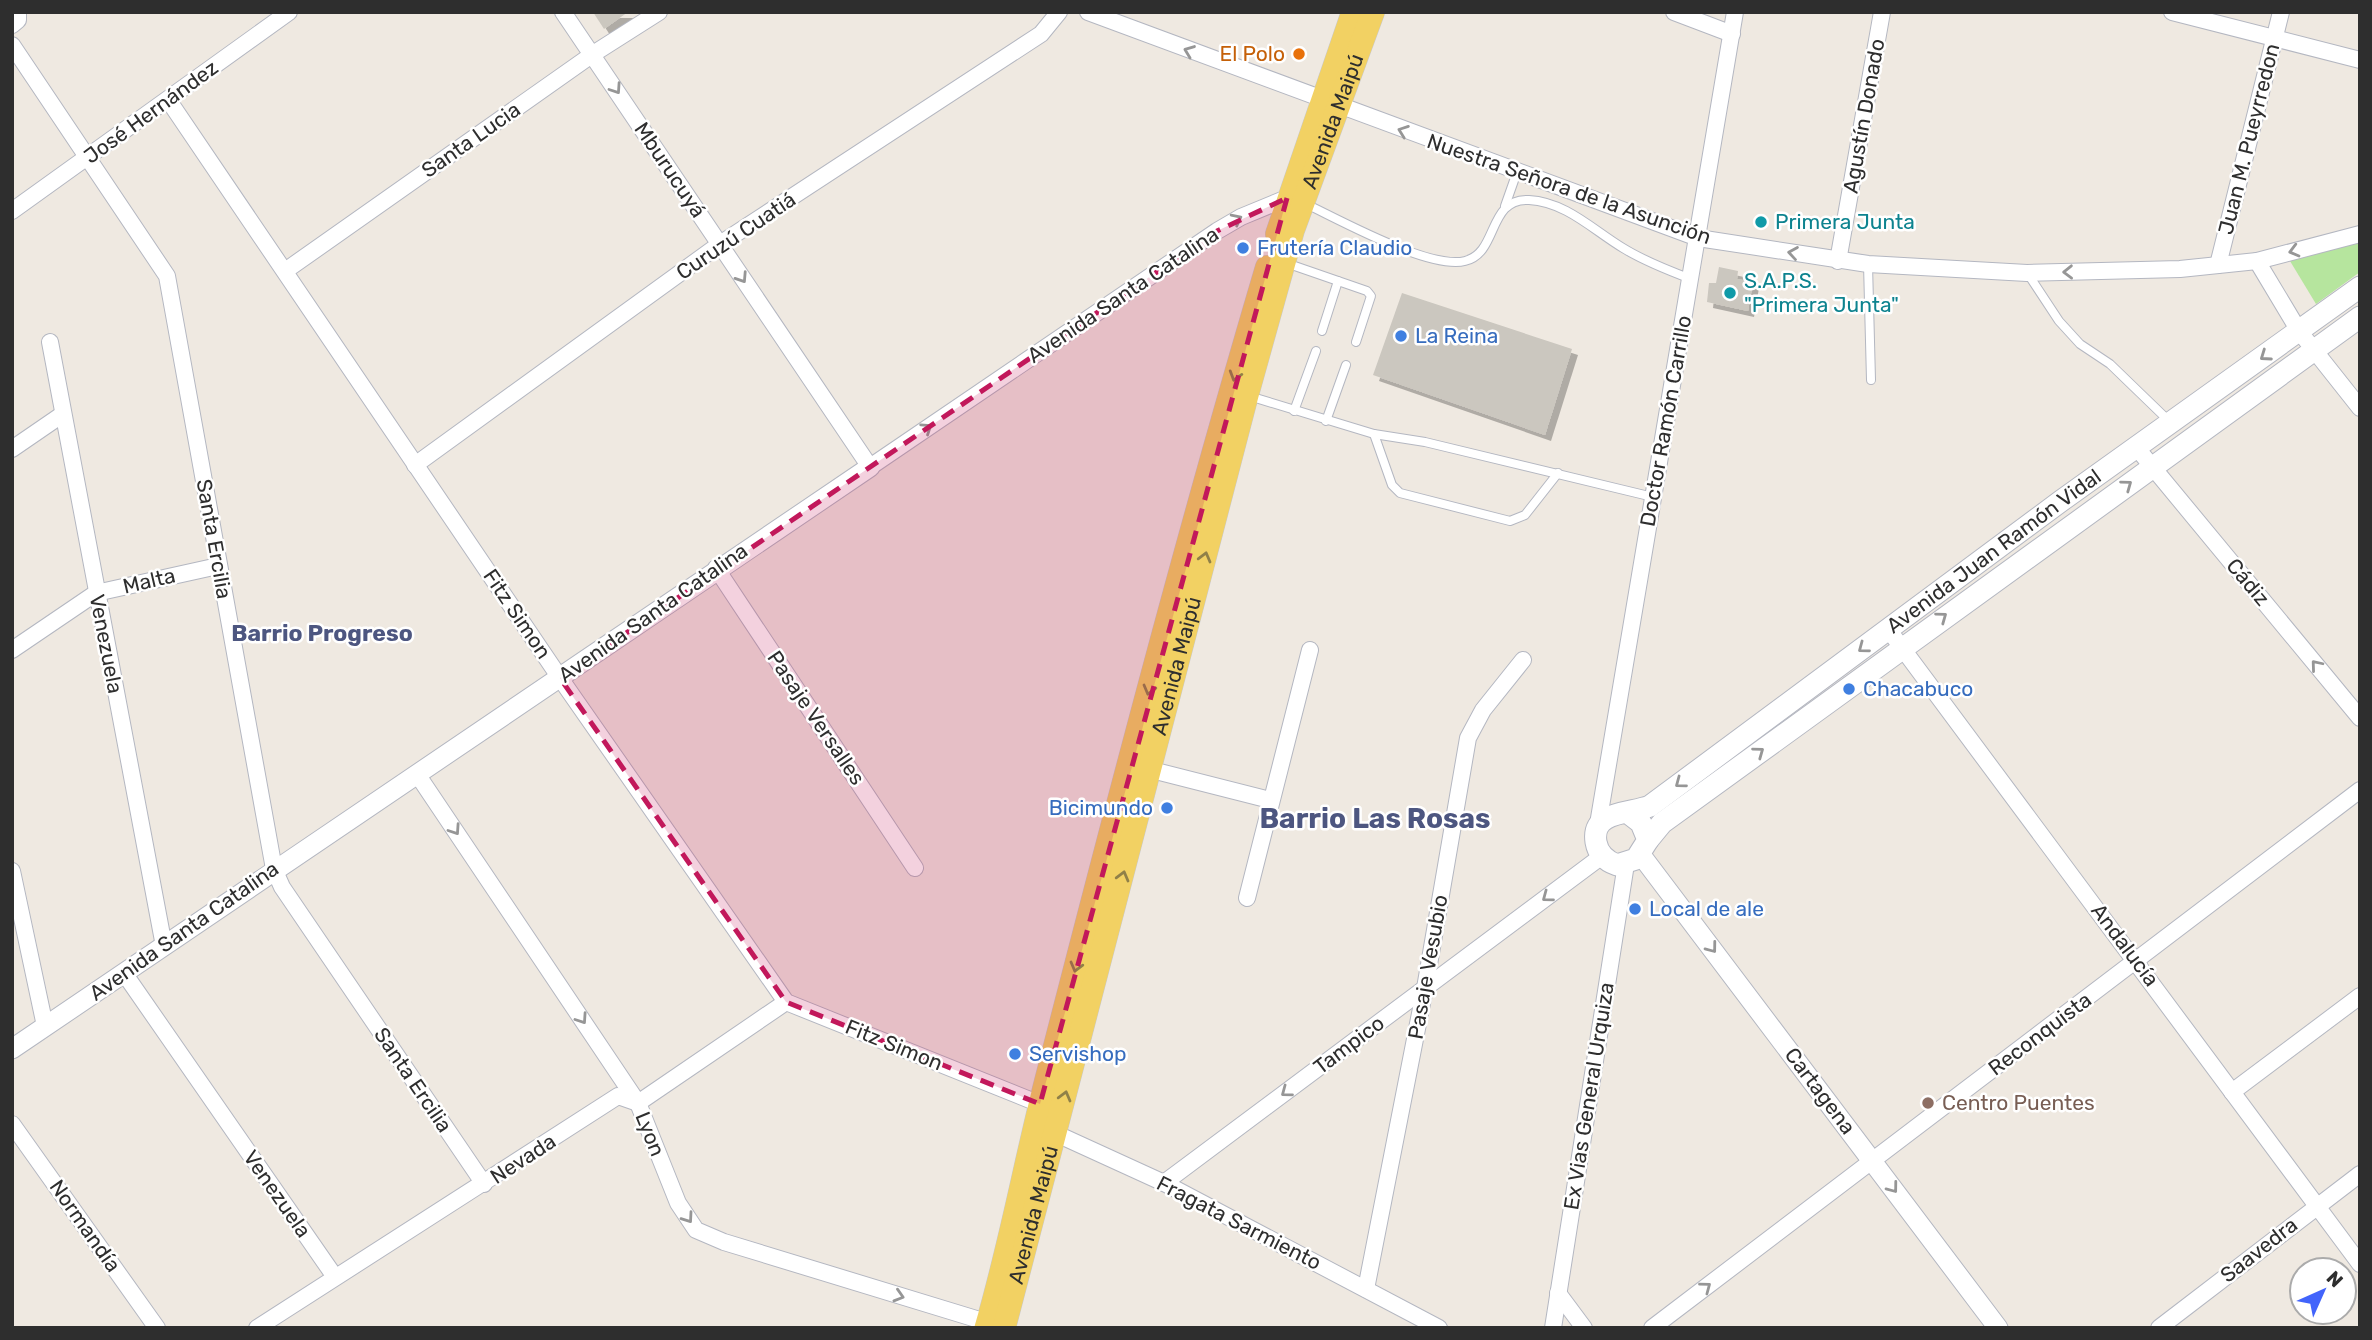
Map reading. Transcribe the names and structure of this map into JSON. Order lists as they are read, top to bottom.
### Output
{
  "streets": {
    "main road": ["Avenida Maipú", "Avenida Juan Ramón Vidal"],
    "street": [
      "José Hernández",
      "Agustín Donado",
      "Juan M. Pueyrredon",
      "Santa Lucia",
      "Mburucuyá",
      "Nuestra Señora de la Asunción",
      "Curuzú Cuatiá",
      "Avenida Santa Catalina",
      "Doctor Ramón Carrillo",
      "Santa Ercilia",
      "Malta",
      "Cádiz",
      "Fitz Simon",
      "Venezuela",
      "Pasaje Versalles",
      "Andalucía",
      "Pasaje Vesubio",
      "Reconquista",
      "Tampico",
      "Cartagena",
      "Ex Vias General Urquiza",
      "Lyon",
      "Nevada",
      "Fragata Sarmiento",
      "Normandía",
      "Saavedra"
    ]
  },
  "crossings": [
    ["José Hernández", "Santa Ercilia"],
    ["José Hernández", "Fitz Simon"],
    ["Agustín Donado", "Nuestra Señora de la Asunción"],
    ["Avenida Maipú", "Nuestra Señora de la Asunción"],
    ["Avenida Maipú", "Avenida Santa Catalina"],
    ["Avenida Maipú", "Fitz Simon"],
    ["Avenida Maipú", "Lyon"],
    ["Avenida Maipú", "Fragata Sarmiento"],
    ["Juan M. Pueyrredon", "Nuestra Señora de la Asunción"],
    ["Santa Lucia", "Mburucuyá"],
    ["Santa Lucia", "Fitz Simon"],
    ["Mburucuyá", "Curuzú Cuatiá"],
    ["Mburucuyá", "Avenida Santa Catalina"],
    ["Nuestra Señora de la Asunción", "Doctor Ramón Carrillo"],
    ["Curuzú Cuatiá", "Fitz Simon"],
    ["Avenida Santa Catalina", "Santa Ercilia"],
    ["Avenida Santa Catalina", "Fitz Simon"],
    ["Avenida Santa Catalina", "Venezuela"],
    ["Avenida Santa Catalina", "Pasaje Versalles"],
    ["Avenida Santa Catalina", "Lyon"],
    ["Doctor Ramón Carrillo", "Avenida Juan Ramón Vidal"],
    ["Doctor Ramón Carrillo", "Tampico"],
    ["Doctor Ramón Carrillo", "Cartagena"],
    ["Doctor Ramón Carrillo", "Ex Vias General Urquiza"],
    ["Santa Ercilia", "Malta"],
    ["Santa Ercilia", "Nevada"],
    ["Avenida Juan Ramón Vidal", "Cádiz"],
    ["Avenida Juan Ramón Vidal", "Andalucía"],
    ["Avenida Juan Ramón Vidal", "Tampico"],
    ["Avenida Juan Ramón Vidal", "Cartagena"],
    ["Avenida Juan Ramón Vidal", "Ex Vias General Urquiza"],
    ["Malta", "Venezuela"],
    ["Fitz Simon", "Fragata Sarmiento"],
    ["Venezuela", "Nevada"],
    ["Andalucía", "Reconquista"],
    ["Andalucía", "Saavedra"],
    ["Pasaje Vesubio", "Tampico"],
    ["Pasaje Vesubio", "Fragata Sarmiento"],
    ["Reconquista", "Cartagena"],
    ["Tampico", "Cartagena"],
    ["Tampico", "Ex Vias General Urquiza"],
    ["Tampico", "Fragata Sarmiento"],
    ["Cartagena", "Ex Vias General Urquiza"],
    ["Lyon", "Nevada"]
  ],
  "one_way": [
    "Mburucuyá",
    "Nuestra Señora de la Asunción",
    "Cádiz",
    "Tampico",
    "Cartagena",
    "Lyon"
  ],
  "districts": ["Barrio Progreso", "Barrio Las Rosas"],
  "places": [
    "El Polo",
    "Primera Junta",
    "Frutería Claudio",
    "S.A.P.S. \"Primera Junta\"",
    "La Reina",
    "Chacabuco",
    "Bicimundo",
    "Local de ale",
    "Servishop",
    "Centro Puentes"
  ],
  "north": "top right"
}
